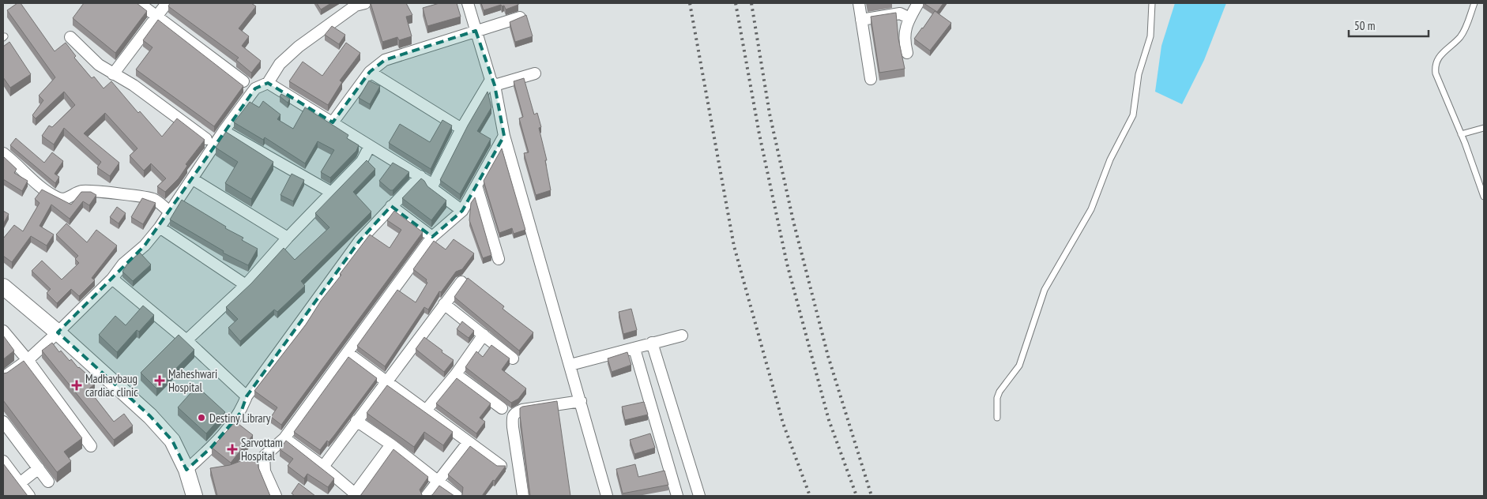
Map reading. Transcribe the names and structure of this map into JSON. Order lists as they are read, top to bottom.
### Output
{
  "places": {
    "health": ["Maheshwari Hospital", "Madhavbaug cardiac clinic", "Sarvottam Hospital"],
    "other": ["Destiny Library"]
  },
  "scale_bar": "50 m"
}
